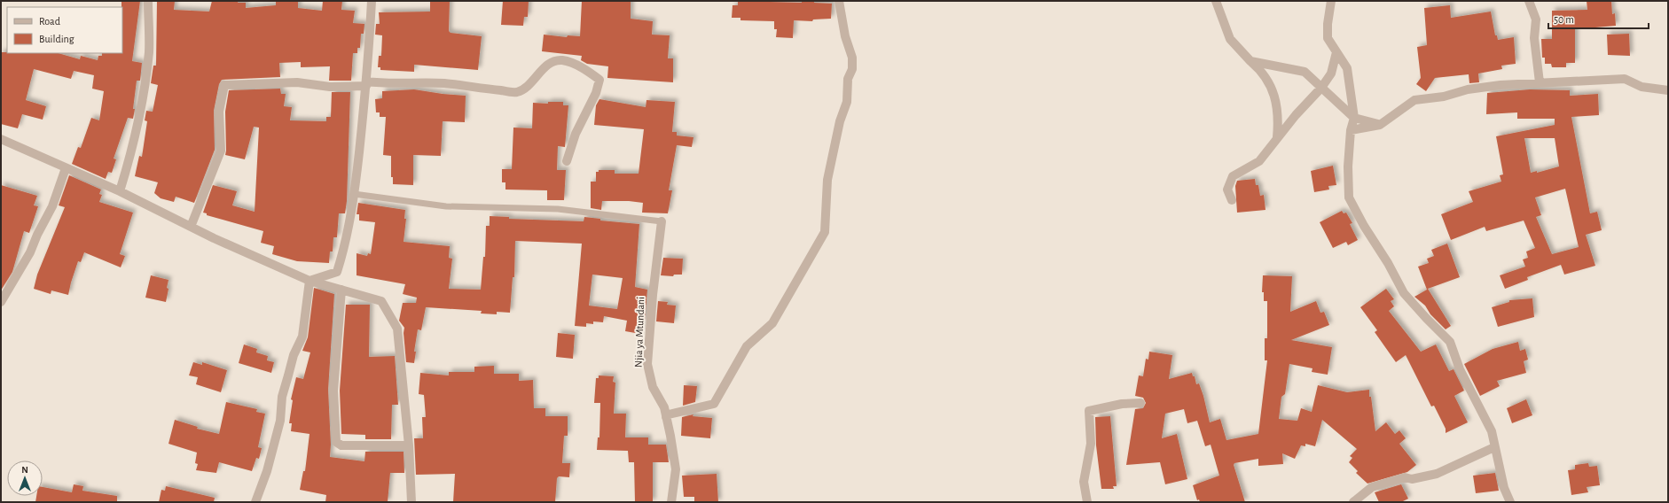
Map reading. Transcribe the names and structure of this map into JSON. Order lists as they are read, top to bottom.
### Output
{
  "streets": {
    "street": ["Njia ya Mtundani"]
  },
  "legend": ["Road", "Building"],
  "scale_bar": "50 m",
  "north": "top"
}
